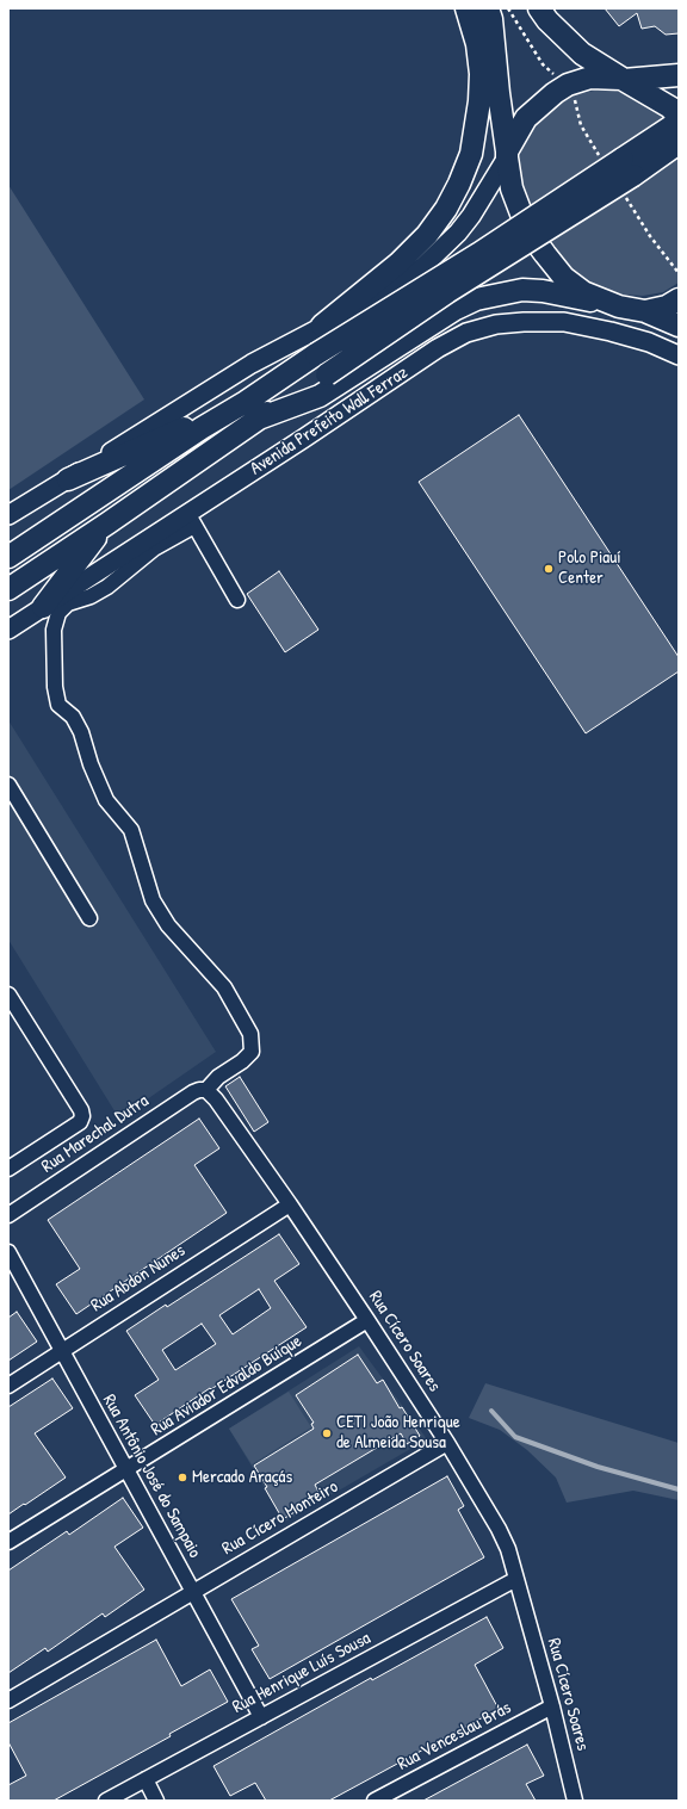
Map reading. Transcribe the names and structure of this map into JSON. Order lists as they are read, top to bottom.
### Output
{
  "streets": {
    "main road": ["Avenida Prefeito Wall Ferraz"],
    "street": [
      "Rua Marechal Dutra",
      "Rua Abdon Nunes",
      "Rua Cícero Soares",
      "Rua Aviador Edvaldo Buíque",
      "Rua Antônio José do Sampaio",
      "Rua Cícero Monteiro",
      "Rua Henrique Luís Sousa",
      "Rua Venceslau Brás"
    ]
  },
  "crossings": [
    ["Rua Marechal Dutra", "Rua Cícero Soares"],
    ["Rua Abdon Nunes", "Rua Cícero Soares"],
    ["Rua Abdon Nunes", "Rua Antônio José do Sampaio"],
    ["Rua Cícero Soares", "Rua Aviador Edvaldo Buíque"],
    ["Rua Cícero Soares", "Rua Cícero Monteiro"],
    ["Rua Cícero Soares", "Rua Henrique Luís Sousa"],
    ["Rua Cícero Soares", "Rua Venceslau Brás"],
    ["Rua Aviador Edvaldo Buíque", "Rua Antônio José do Sampaio"],
    ["Rua Antônio José do Sampaio", "Rua Cícero Monteiro"],
    ["Rua Antônio José do Sampaio", "Rua Henrique Luís Sousa"]
  ],
  "places": ["Polo Piauí Center", "CETI João Henrique de Almeida Sousa", "Mercado Araçás"]
}
